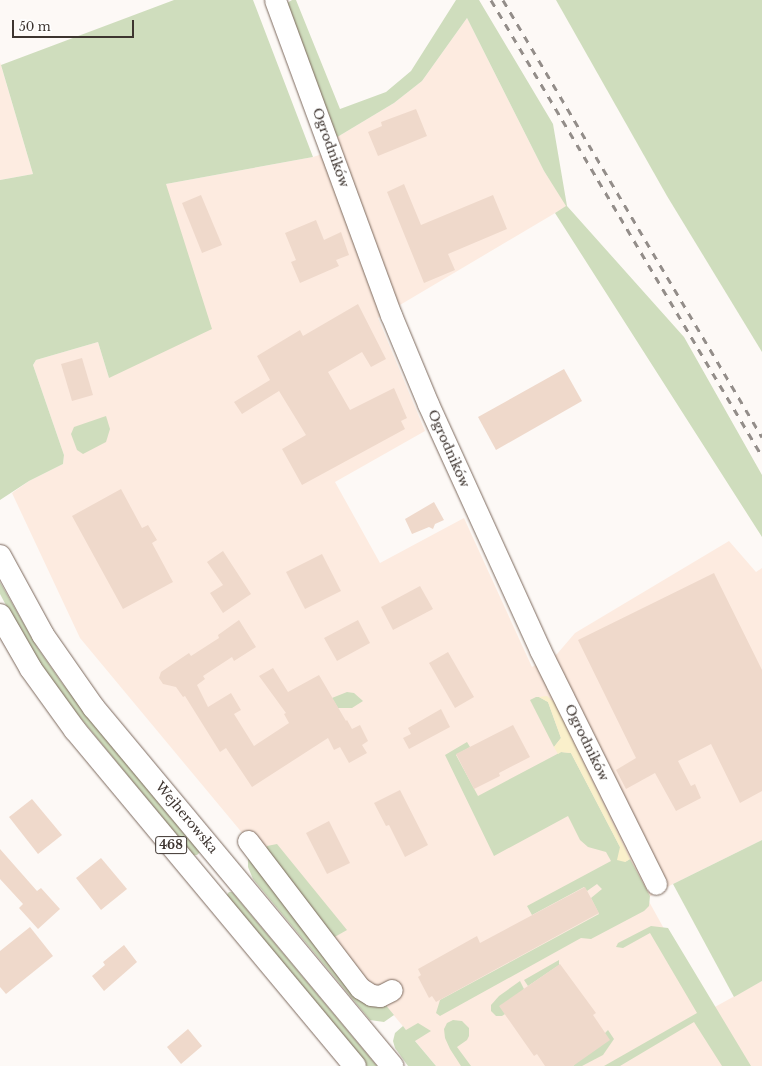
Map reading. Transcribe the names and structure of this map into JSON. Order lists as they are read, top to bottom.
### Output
{
  "streets": {
    "main road": ["Wejherowska", "468"],
    "street": ["Ogrodników"]
  },
  "scale_bar": "50 m"
}
